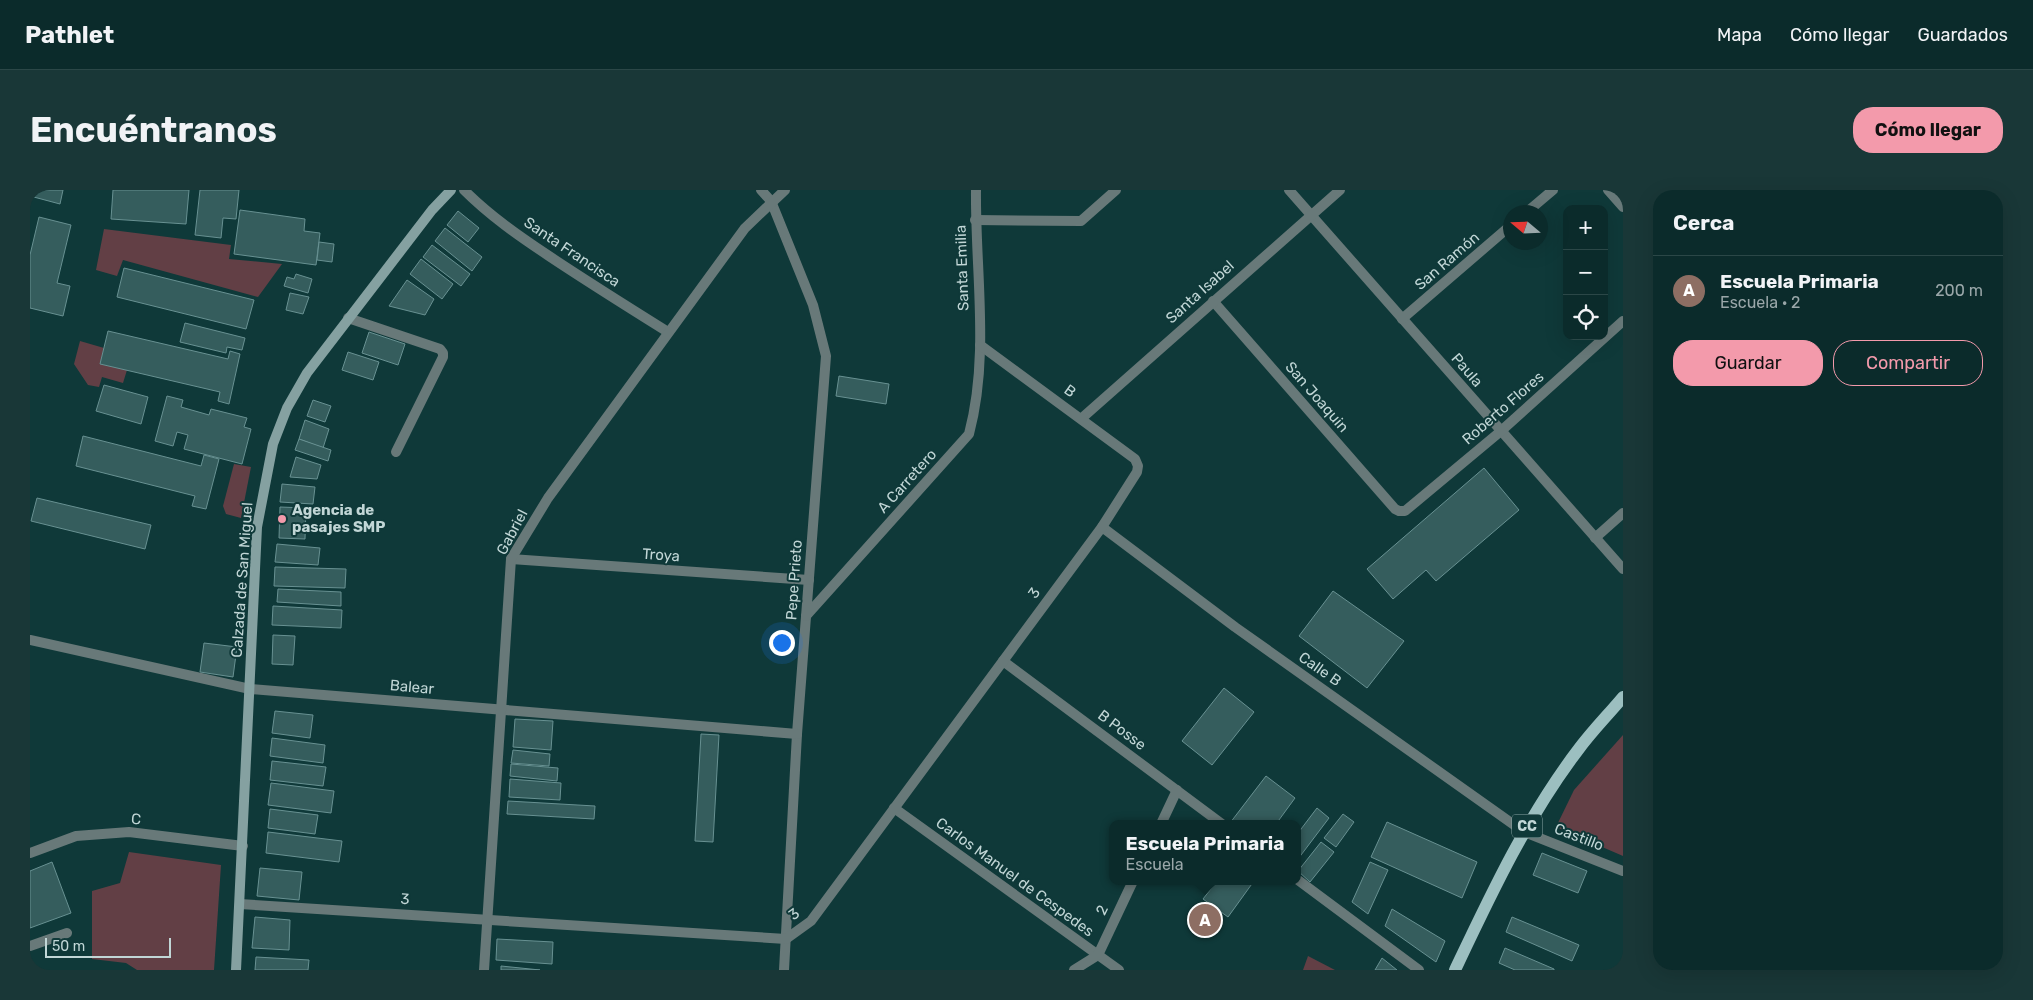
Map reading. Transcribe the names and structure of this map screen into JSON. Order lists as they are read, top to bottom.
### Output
{
  "streets": {
    "main road": ["Calzada de San Miguel", "CC"],
    "street": [
      "Santa Francisca",
      "San Ramón",
      "Santa Emilia",
      "Santa Isabel",
      "Paula",
      "B",
      "San Joaquin",
      "Roberto Flores",
      "A Carretero",
      "Gabriel",
      "Troya",
      "Pepe Prieto",
      "3",
      "Calle B",
      "Balear",
      "B Posse",
      "C",
      "Castillo",
      "Carlos Manuel de Cespedes",
      "2"
    ]
  },
  "crossings": [
    ["Santa Francisca", "Gabriel"],
    ["San Ramón", "Paula"],
    ["Santa Emilia", "B"],
    ["Santa Emilia", "A Carretero"],
    ["Santa Isabel", "Paula"],
    ["Santa Isabel", "B"],
    ["Santa Isabel", "San Joaquin"],
    ["Paula", "Roberto Flores"],
    ["B", "A Carretero"],
    ["B", "3"],
    ["San Joaquin", "Roberto Flores"],
    ["A Carretero", "Pepe Prieto"],
    ["Gabriel", "Troya"],
    ["Gabriel", "Pepe Prieto"],
    ["Gabriel", "3"],
    ["Gabriel", "Balear"],
    ["Troya", "Pepe Prieto"],
    ["Calzada de San Miguel", "3"],
    ["Calzada de San Miguel", "Balear"],
    ["Calzada de San Miguel", "C"],
    ["Pepe Prieto", "3"],
    ["Pepe Prieto", "Balear"],
    ["3", "Calle B"],
    ["3", "B Posse"],
    ["3", "Carlos Manuel de Cespedes"],
    ["Calle B", "CC"],
    ["Calle B", "Castillo"],
    ["CC", "Castillo"],
    ["Carlos Manuel de Cespedes", "2"]
  ],
  "places": ["Agencia de pasajes SMP"],
  "scale_bar": "50 m",
  "north": "left",
  "page": {
    "header": "Pathlet",
    "nav": ["Mapa", "Cómo llegar", "Guardados"],
    "buttons": [
      "Cómo llegar",
      ["Guardar", "Compartir"]
    ],
    "title": "Encuéntranos",
    "heading": "Cerca",
    "map_buttons": ["+", "−"],
    "list": [
      {
        "mark": "A",
        "name": "Escuela Primaria",
        "note": "Escuela · 2",
        "value": "200 m"
      }
    ],
    "popup": ["Escuela Primaria", "Escuela"],
    "pins": "A",
    "scale": "50 m"
  }
}
